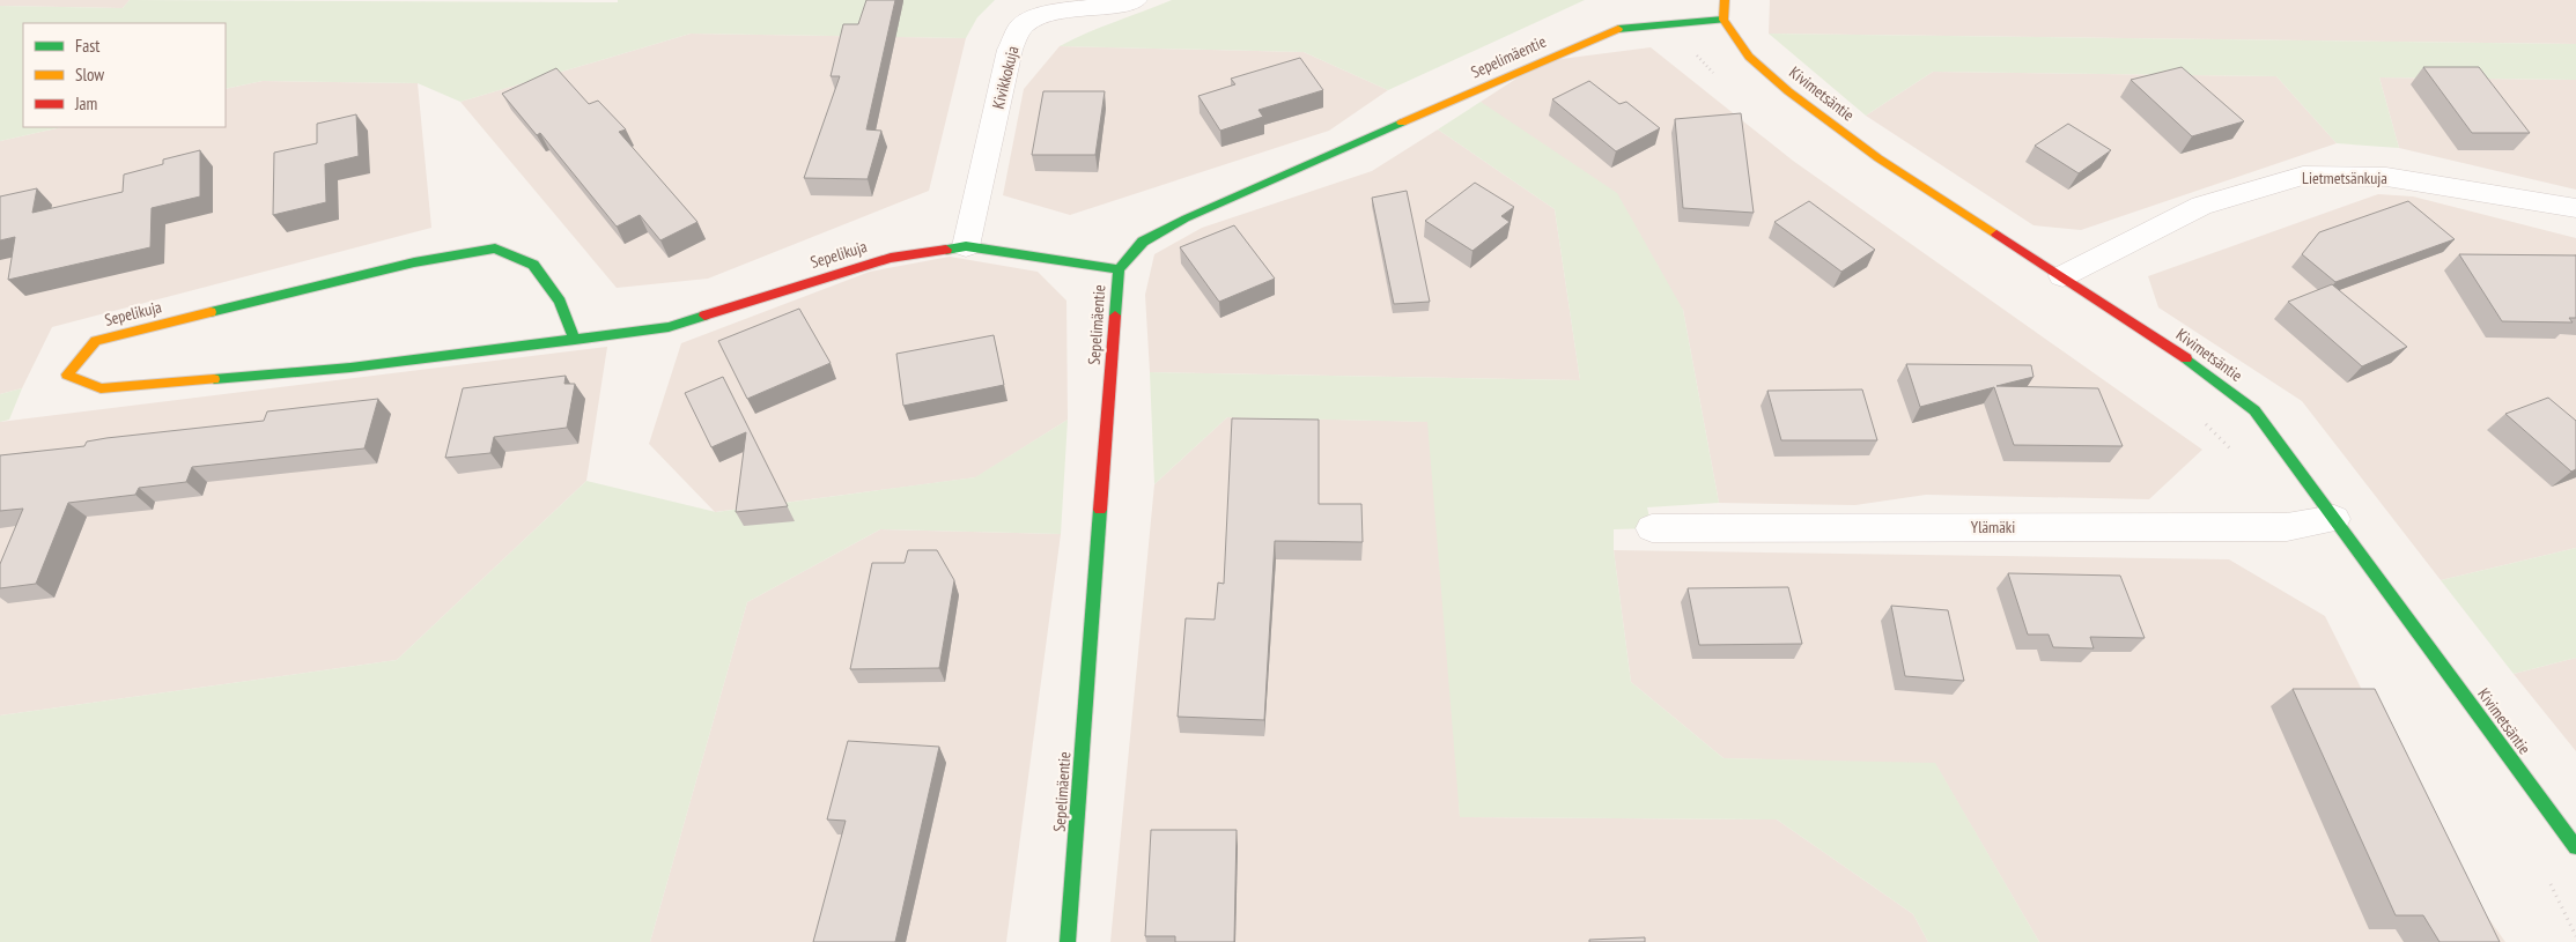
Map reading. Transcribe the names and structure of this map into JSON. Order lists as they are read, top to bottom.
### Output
{
  "streets": {
    "street": [
      "Sepelimäentie",
      "Kivikkokuja",
      "Kivimetsäntie",
      "Lietmetsänkuja",
      "Sepelikuja",
      "Ylämäki"
    ]
  },
  "crossings": [
    ["Sepelimäentie", "Kivimetsäntie"],
    ["Sepelimäentie", "Sepelikuja"],
    ["Kivikkokuja", "Sepelikuja"],
    ["Kivimetsäntie", "Lietmetsänkuja"],
    ["Kivimetsäntie", "Ylämäki"]
  ],
  "legend": ["Fast", "Slow", "Jam"]
}
